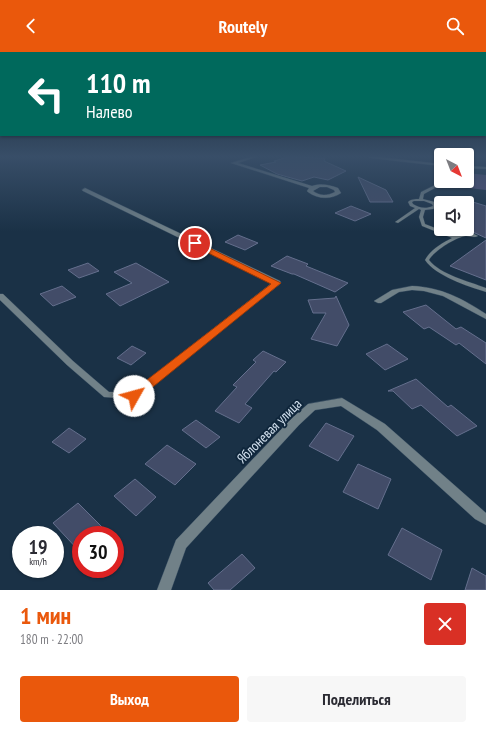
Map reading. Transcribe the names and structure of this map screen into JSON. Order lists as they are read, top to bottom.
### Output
{
  "streets": {
    "street": ["Яблоневая улица"]
  },
  "north": "bottom right",
  "page": {
    "header": "Routely",
    "turn": ["110 m", "Налево"],
    "speed": "19 km/h",
    "limit": "30",
    "heading": ["1 мин", "180 m · 22:00"],
    "buttons": ["Выход", "Поделиться"]
  }
}
